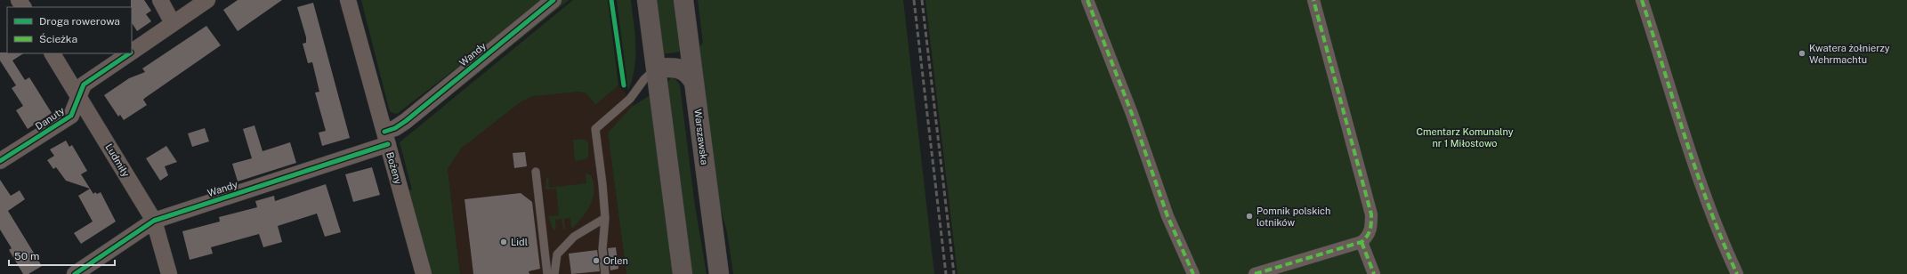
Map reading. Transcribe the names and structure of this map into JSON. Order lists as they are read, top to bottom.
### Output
{
  "streets": {
    "main road": ["Warszawska"],
    "street": [
      "Wandy",
      "Danuty",
      "Ludmiły",
      "Bożeny"
    ]
  },
  "crossings": [
    ["Wandy", "Ludmiły"],
    ["Wandy", "Bożeny"],
    ["Danuty", "Ludmiły"]
  ],
  "parks": ["Cmentarz Komunalny nr 1 Miłostowo"],
  "places": [
    "Kwatera żołnierzy Wehrmachtu",
    "Pomnik polskich lotników",
    "Lidl",
    "Orlen"
  ],
  "legend": ["Droga rowerowa", "Ścieżka"],
  "scale_bar": "50 m"
}
